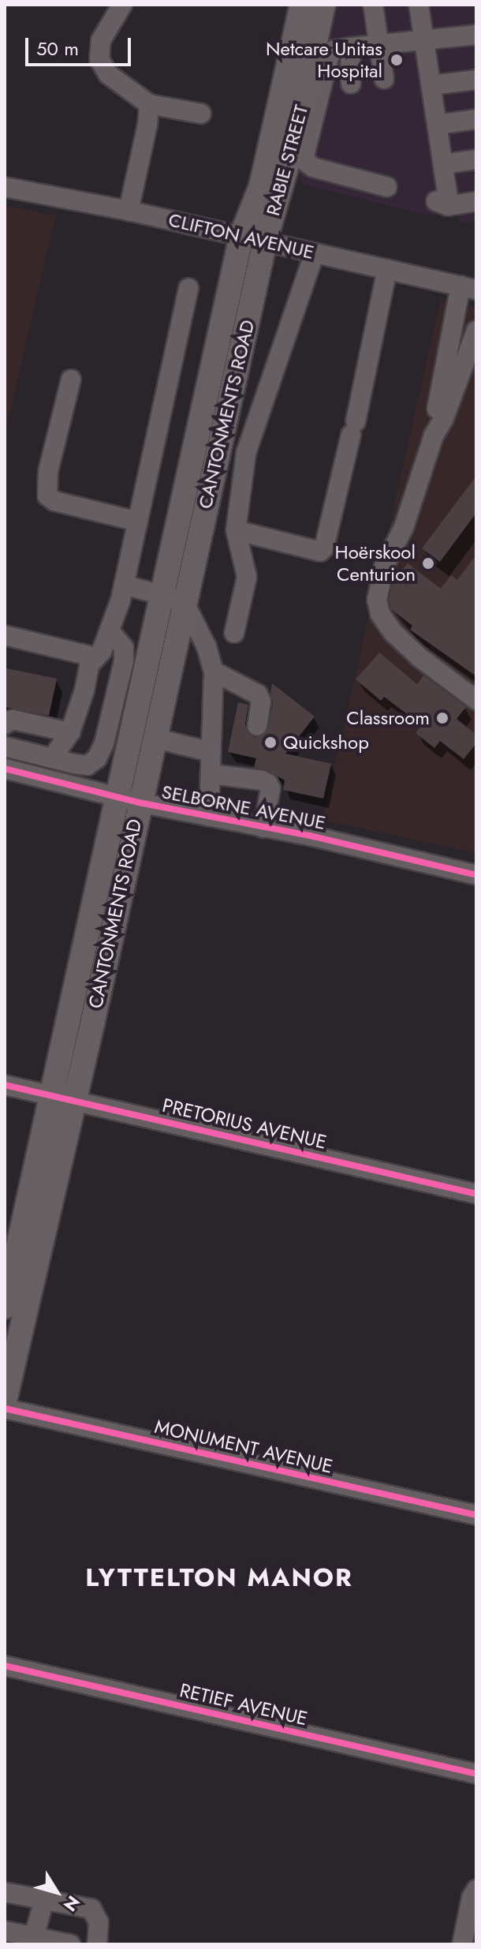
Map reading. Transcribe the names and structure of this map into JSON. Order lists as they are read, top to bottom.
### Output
{
  "streets": {
    "main road": ["RABIE STREET", "CANTONMENTS ROAD"],
    "street": [
      "CLIFTON AVENUE",
      "SELBORNE AVENUE",
      "PRETORIUS AVENUE",
      "MONUMENT AVENUE",
      "RETIEF AVENUE"
    ]
  },
  "crossings": [
    ["RABIE STREET", "CLIFTON AVENUE"],
    ["RABIE STREET", "CANTONMENTS ROAD"],
    ["CLIFTON AVENUE", "CANTONMENTS ROAD"],
    ["CANTONMENTS ROAD", "SELBORNE AVENUE"],
    ["CANTONMENTS ROAD", "PRETORIUS AVENUE"]
  ],
  "districts": ["LYTTELTON MANOR"],
  "places": [
    "Netcare Unitas Hospital",
    "Hoërskool Centurion",
    "Classroom",
    "Quickshop"
  ],
  "scale_bar": "50 m",
  "north": "bottom right"
}
